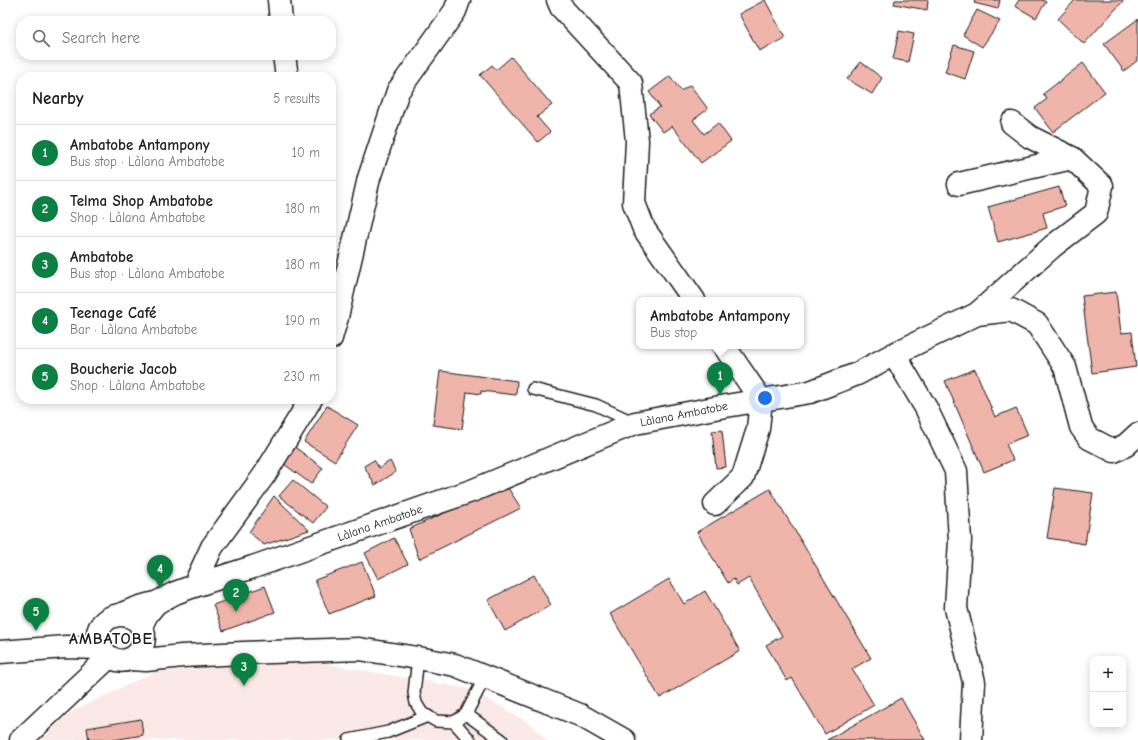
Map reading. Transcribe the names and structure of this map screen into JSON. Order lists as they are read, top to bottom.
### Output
{
  "streets": {
    "street": ["Làlana Ambatobe"]
  },
  "districts": ["AMBATOBE"],
  "page": {
    "search": "Search here",
    "heading": ["Nearby", "5 results"],
    "list": [
      {
        "mark": "1",
        "name": "Ambatobe Antampony",
        "note": "Bus stop · Làlana Ambatobe",
        "value": "10 m"
      },
      {
        "mark": "2",
        "name": "Telma Shop Ambatobe",
        "note": "Shop · Làlana Ambatobe",
        "value": "180 m"
      },
      {
        "mark": "3",
        "name": "Ambatobe",
        "note": "Bus stop · Làlana Ambatobe",
        "value": "180 m"
      },
      {
        "mark": "4",
        "name": "Teenage Café",
        "note": "Bar · Làlana Ambatobe",
        "value": "190 m"
      },
      {
        "mark": "5",
        "name": "Boucherie Jacob",
        "note": "Shop · Làlana Ambatobe",
        "value": "230 m"
      }
    ],
    "popup": ["Ambatobe Antampony", "Bus stop"],
    "pins": [
      "1",
      "4",
      "2",
      "5",
      "3"
    ],
    "map_buttons": ["+", "−"]
  }
}
